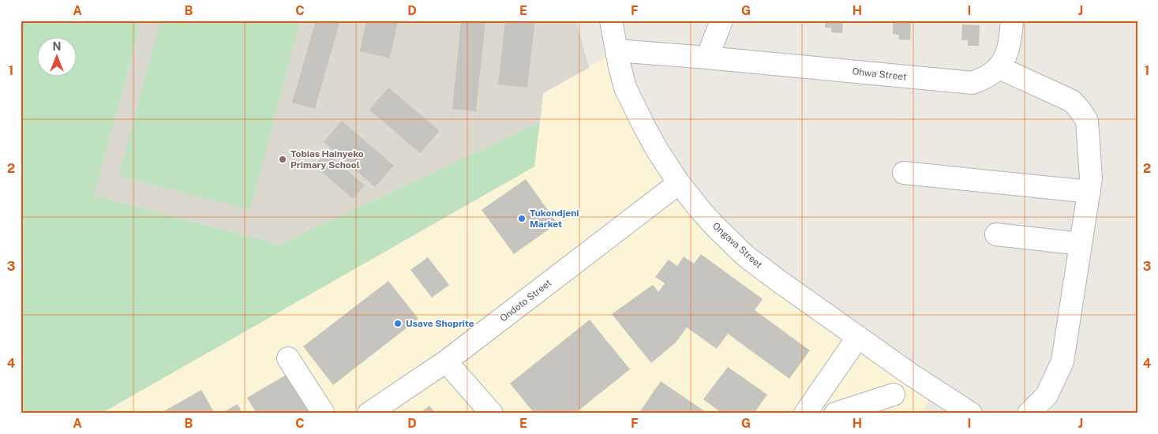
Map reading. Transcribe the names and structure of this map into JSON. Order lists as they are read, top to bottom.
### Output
{
  "streets": {
    "street": ["Ohwa Street", "Ongava Street", "Ondoto Street"]
  },
  "crossings": [
    ["Ohwa Street", "Ongava Street"],
    ["Ongava Street", "Ondoto Street"]
  ],
  "places": ["Tobias Hainyeko Primary School", "Tukondjeni Market", "Usave Shoprite"],
  "north": "top",
  "grid": {
    "columns": [
      "A",
      "B",
      "C",
      "D",
      "E",
      "F",
      "G",
      "H",
      "I",
      "J"
    ],
    "rows": [
      "1",
      "2",
      "3",
      "4"
    ]
  }
}
